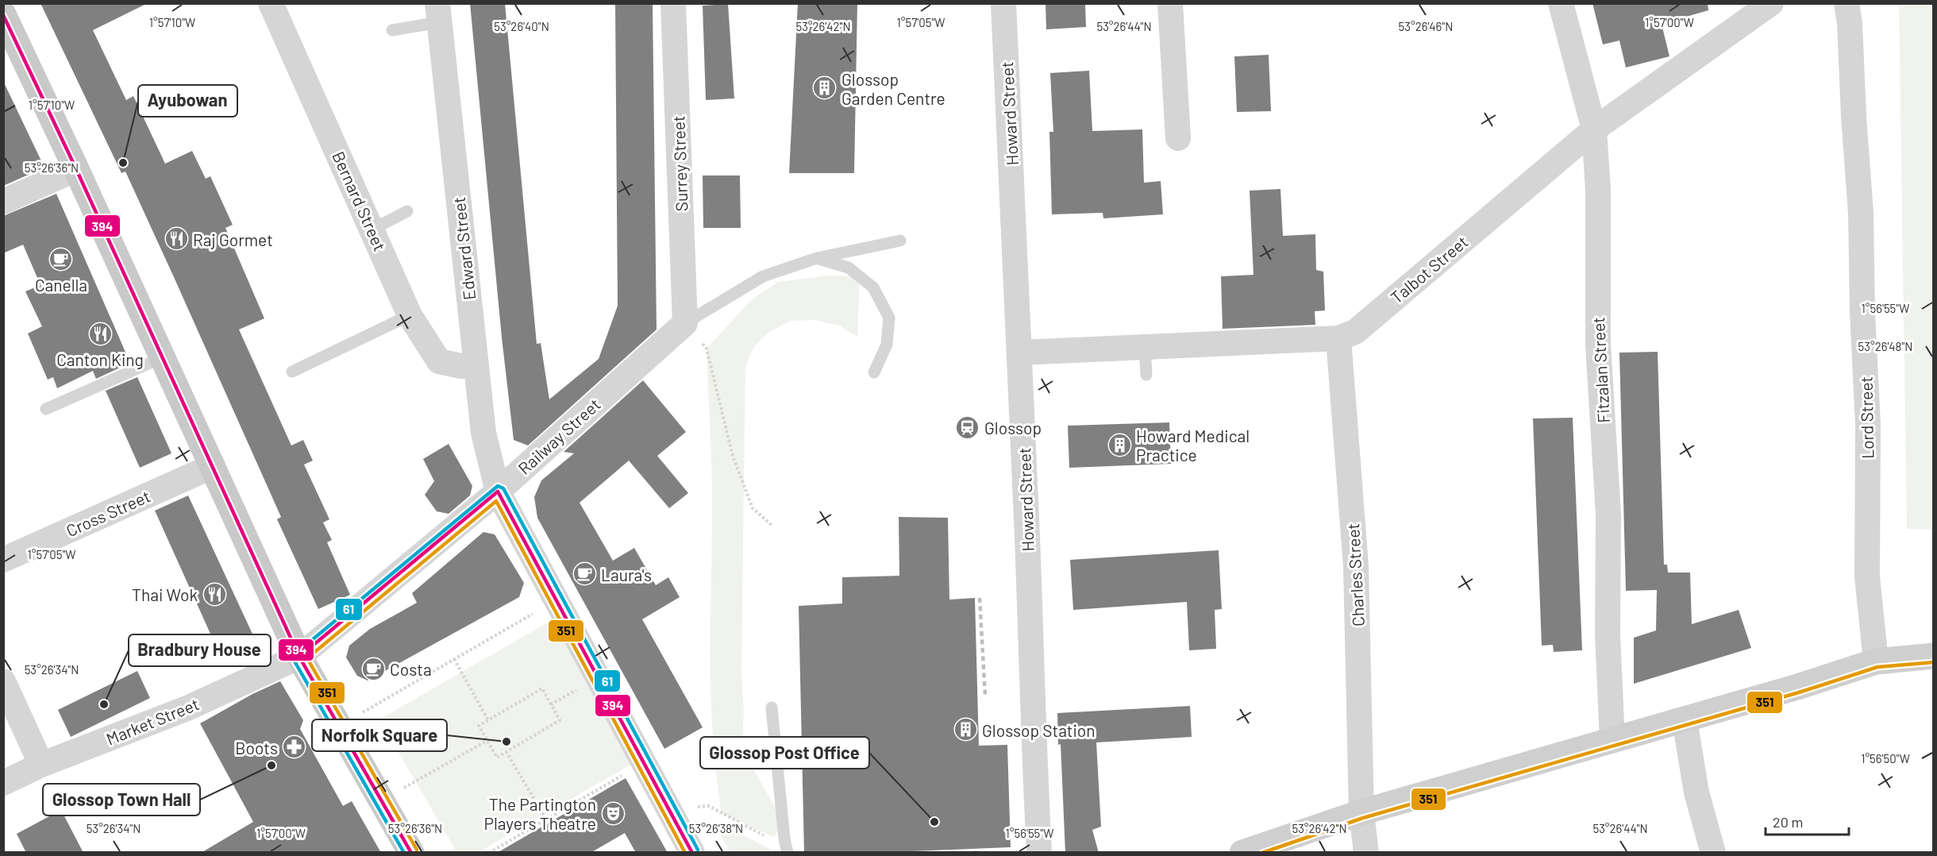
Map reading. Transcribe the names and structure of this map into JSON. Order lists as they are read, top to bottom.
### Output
{
  "streets": {
    "street": [
      "Howard Street",
      "Surrey Street",
      "Bernard Street",
      "Edward Street",
      "Talbot Street",
      "Fitzalan Street",
      "Lord Street",
      "Railway Street",
      "Cross Street",
      "Charles Street",
      "Market Street"
    ]
  },
  "crossings": [
    ["Howard Street", "Talbot Street"],
    ["Surrey Street", "Railway Street"],
    ["Bernard Street", "Edward Street"],
    ["Edward Street", "Railway Street"],
    ["Talbot Street", "Fitzalan Street"],
    ["Talbot Street", "Charles Street"],
    ["Railway Street", "Market Street"]
  ],
  "places": {
    "building": ["Glossop Garden Centre", "Howard Medical Practice", "Glossop Station"],
    "other": [
      "Ayubowan",
      "Bradbury House",
      "Norfolk Square",
      "Glossop Town Hall",
      "Glossop Post Office"
    ],
    "restaurant": ["Raj Gormet", "Canton King", "Thai Wok"],
    "cafe": ["Canella", "Laura's", "Costa"],
    "station": ["Glossop"],
    "pharmacy": ["Boots"],
    "theatre": ["The Partington Players Theatre"]
  },
  "lines": ["transit line 394", "transit line 61", "transit line 351"],
  "scale_bar": "20 m",
  "coordinates": [
    "1°57'10\"W",
    "1°57'05\"W",
    "1°57'00\"W",
    "53°26'40\"N",
    "53°26'42\"N",
    "53°26'44\"N",
    "53°26'46\"N",
    "53°26'36\"N",
    "1°56'55\"W",
    "53°26'48\"N",
    "53°26'34\"N",
    "1°56'50\"W",
    "53°26'38\"N"
  ]
}
